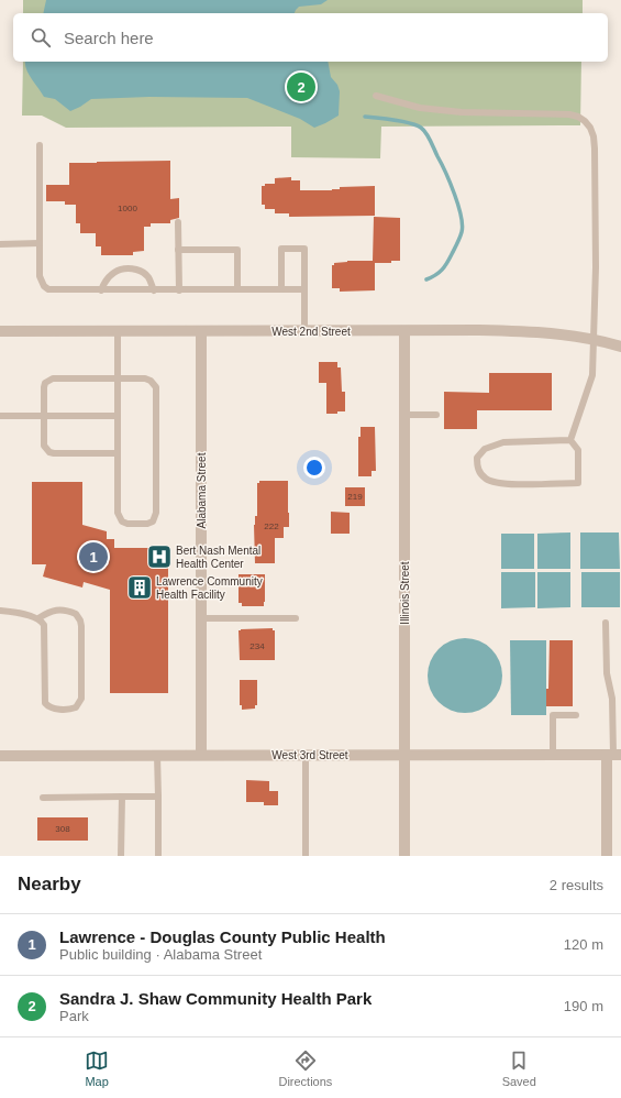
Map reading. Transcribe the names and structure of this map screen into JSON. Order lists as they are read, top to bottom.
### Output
{
  "streets": {
    "street": [
      "West 2nd Street",
      "Alabama Street",
      "Illinois Street",
      "West 3rd Street"
    ]
  },
  "crossings": [
    ["West 2nd Street", "Alabama Street"],
    ["West 2nd Street", "Illinois Street"],
    ["Alabama Street", "West 3rd Street"],
    ["Illinois Street", "West 3rd Street"]
  ],
  "places": {
    "hospital": ["Bert Nash Mental Health Center"],
    "building": ["Lawrence Community Health Facility"]
  },
  "house_numbers": [
    "1000",
    "219",
    "222",
    "234",
    "308"
  ],
  "page": {
    "search": "Search here",
    "pins": ["2", "1"],
    "heading": ["Nearby", "2 results"],
    "list": [
      {
        "mark": "1",
        "name": "Lawrence - Douglas County Public Health",
        "note": "Public building · Alabama Street",
        "value": "120 m"
      },
      {
        "mark": "2",
        "name": "Sandra J. Shaw Community Health Park",
        "note": "Park",
        "value": "190 m"
      }
    ],
    "nav": ["Map", "Directions", "Saved"]
  }
}
